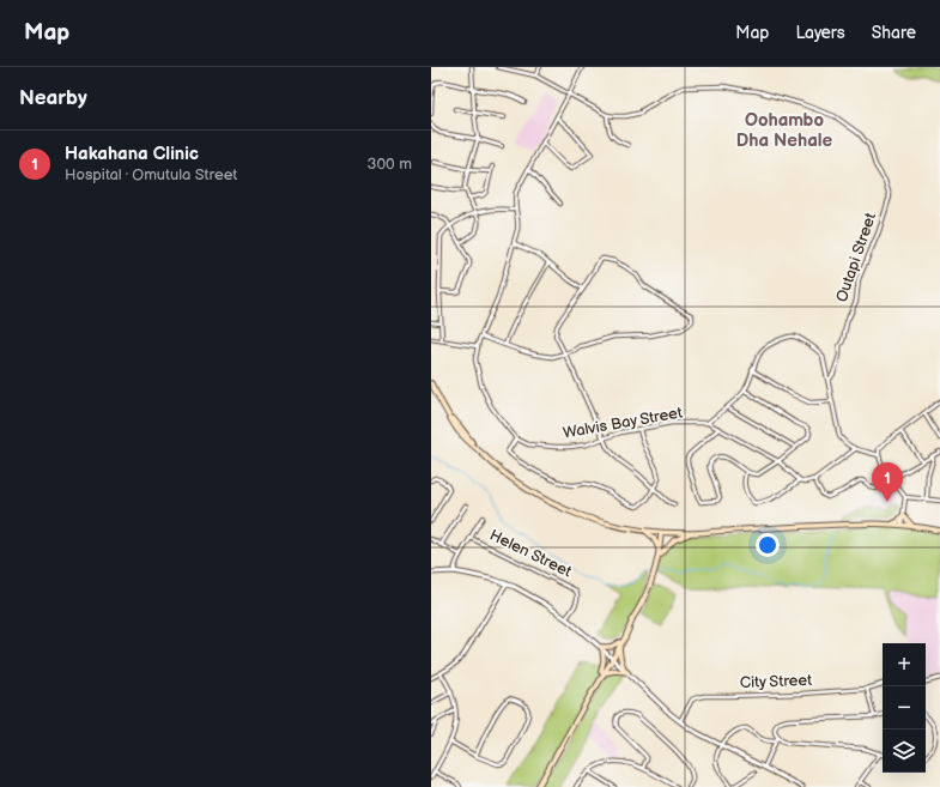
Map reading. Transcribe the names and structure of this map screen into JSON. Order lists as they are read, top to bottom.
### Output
{
  "streets": {
    "street": [
      "Outapi Street",
      "Walvis Bay Street",
      "Helen Street",
      "City Street"
    ]
  },
  "districts": ["Oohambo Dha Nehale"],
  "page": {
    "header": "Map",
    "nav": ["Map", "Layers", "Share"],
    "heading": "Nearby",
    "list": [
      {
        "mark": "1",
        "name": "Hakahana Clinic",
        "note": "Hospital · Omutula Street",
        "value": "300 m"
      }
    ],
    "pins": "1",
    "map_buttons": ["+", "−"]
  }
}
